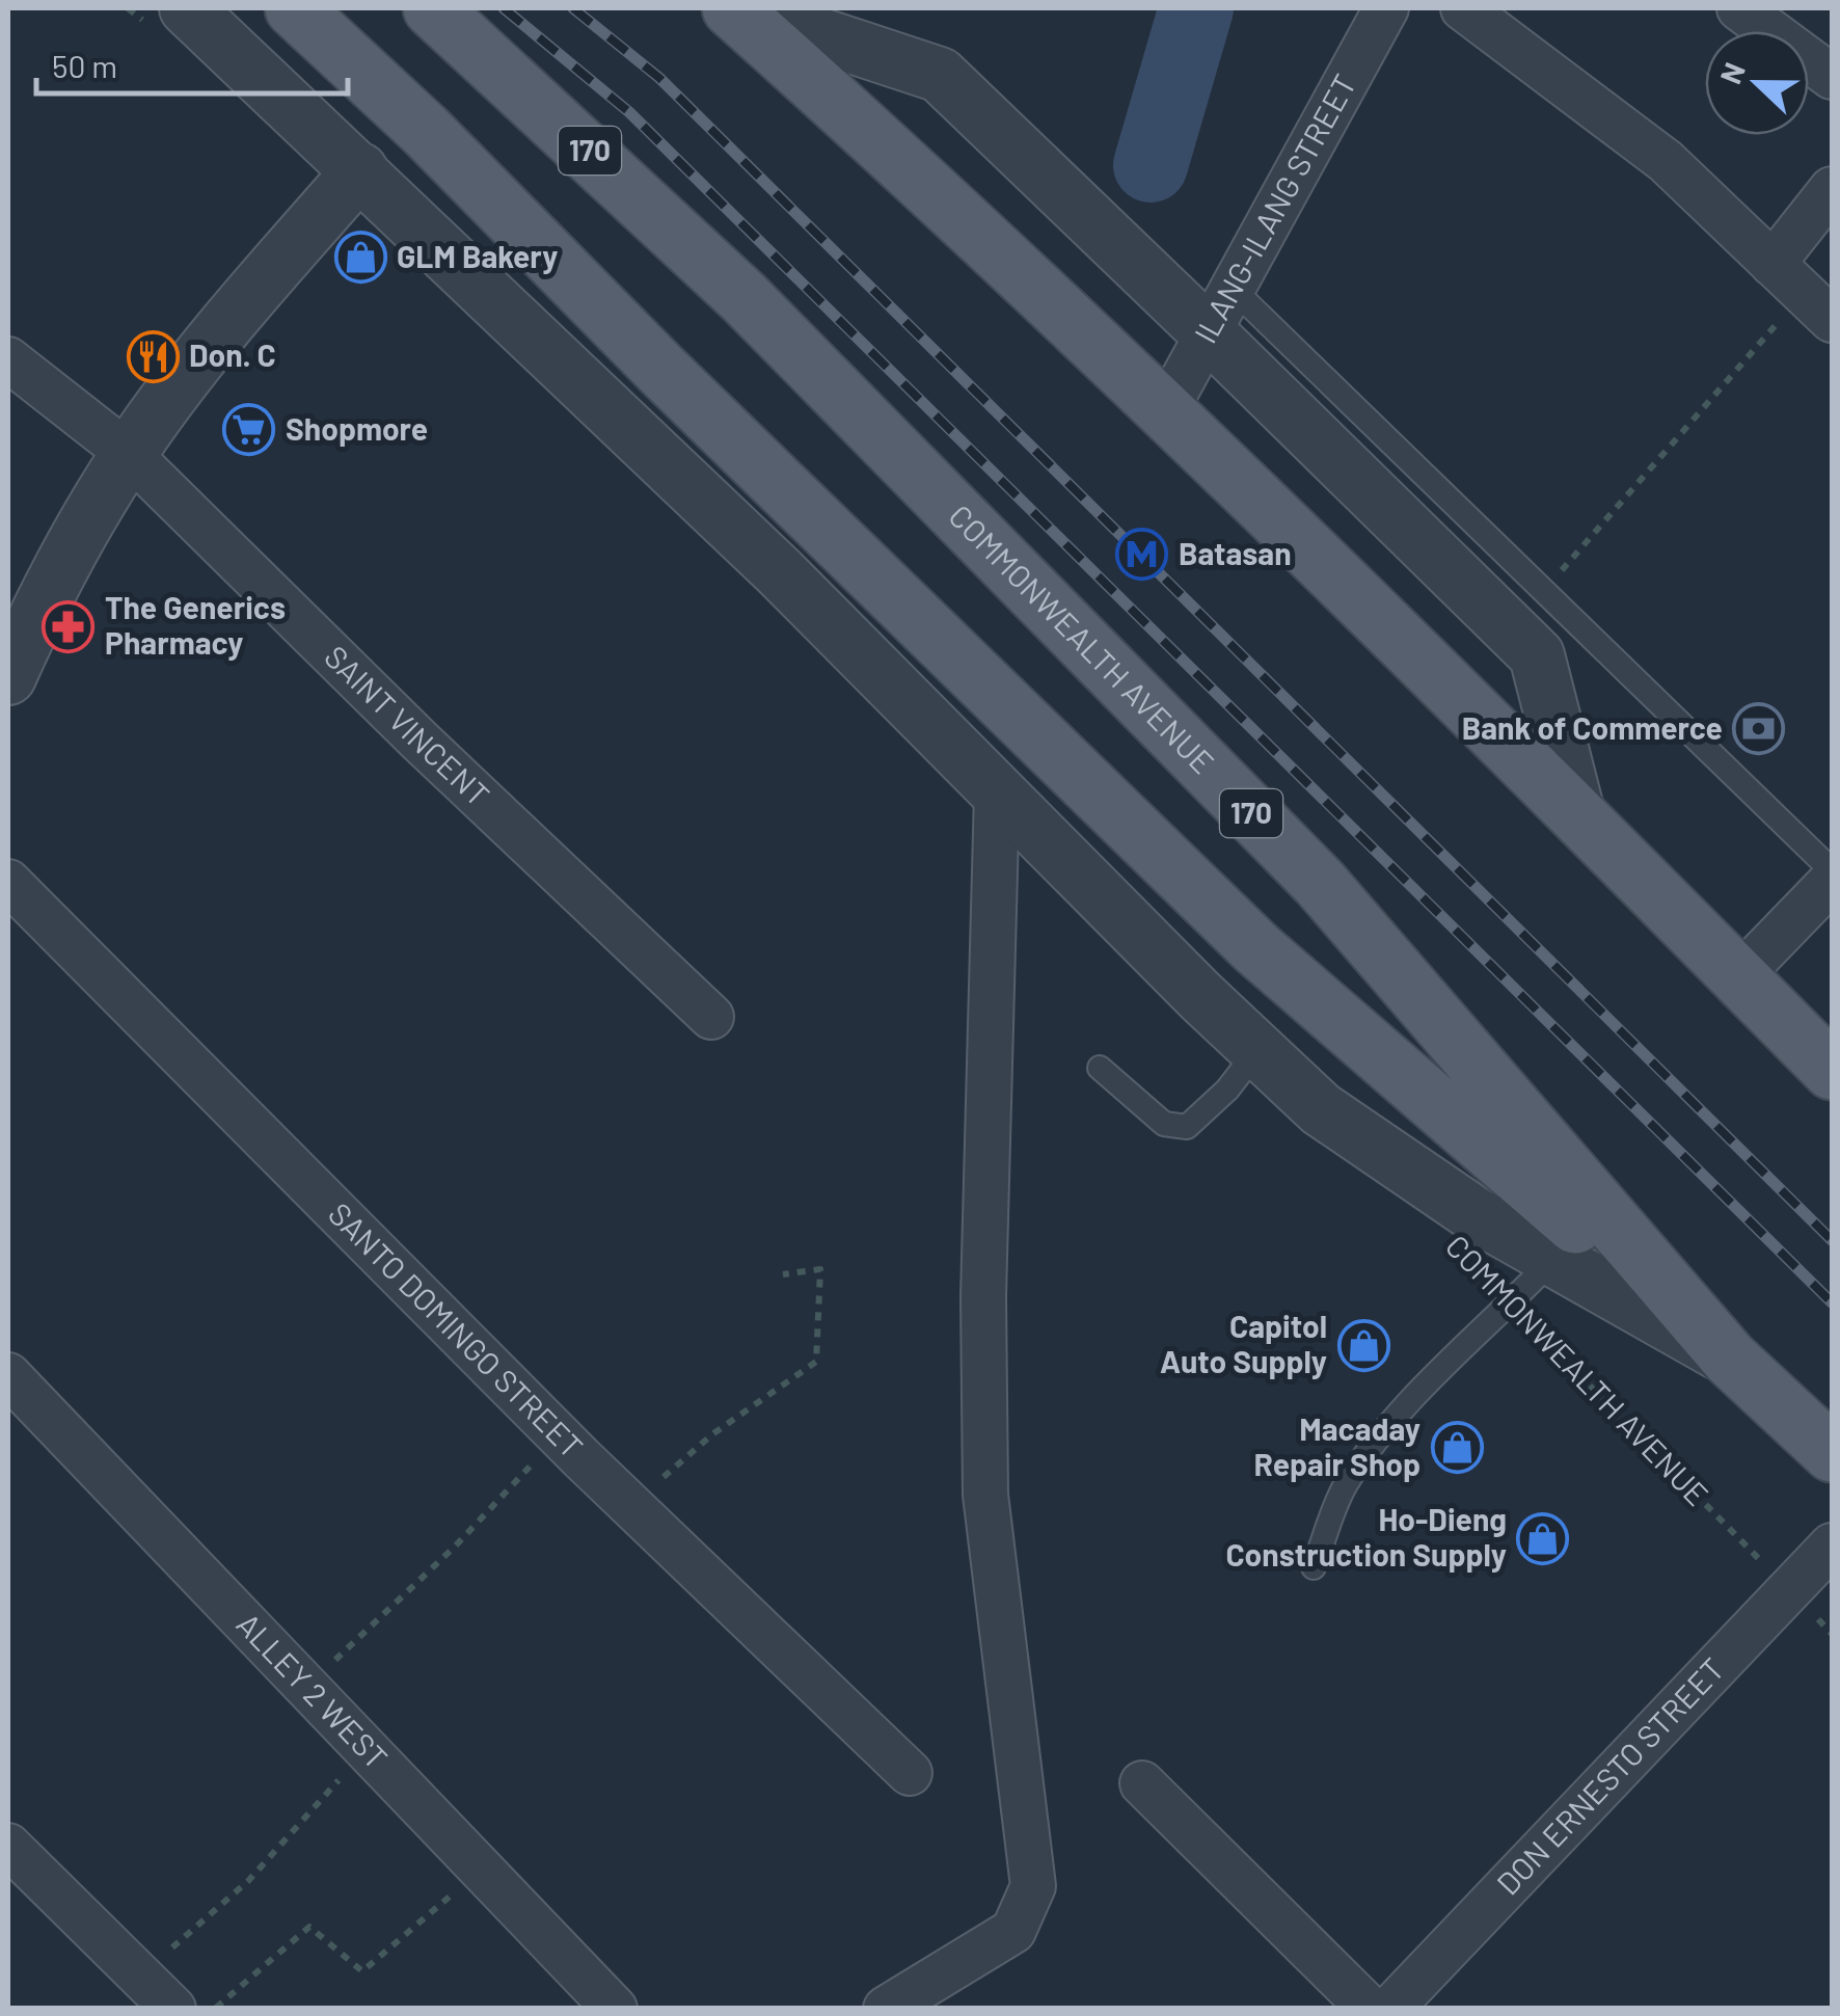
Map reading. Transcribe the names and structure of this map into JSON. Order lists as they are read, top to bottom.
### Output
{
  "streets": {
    "main road": ["170", "COMMONWEALTH AVENUE"],
    "street": [
      "ILANG-ILANG STREET",
      "SAINT VINCENT",
      "SANTO DOMINGO STREET",
      "ALLEY 2 WEST",
      "DON ERNESTO STREET"
    ]
  },
  "crossings": [
    ["COMMONWEALTH AVENUE", "DON ERNESTO STREET"]
  ],
  "places": {
    "shop": [
      "GLM Bakery",
      "Capitol Auto Supply",
      "Macaday Repair Shop",
      "Ho-Dieng Construction Supply"
    ],
    "restaurant": ["Don. C"],
    "supermarket": ["Shopmore"],
    "metro station": ["Batasan"],
    "pharmacy": ["The Generics Pharmacy"],
    "bank": ["Bank of Commerce"]
  },
  "scale_bar": "50 m",
  "north": "left"
}
